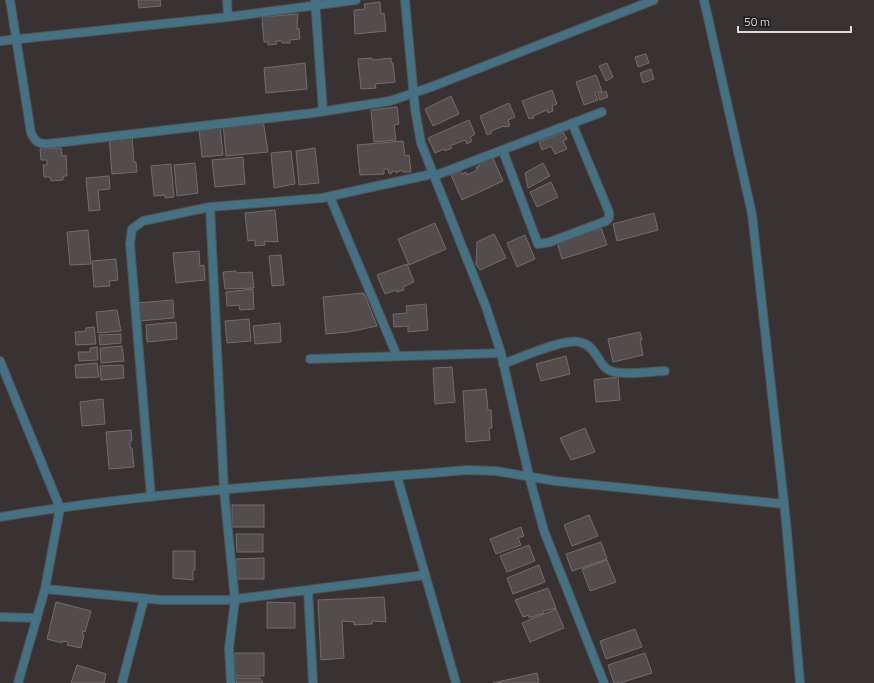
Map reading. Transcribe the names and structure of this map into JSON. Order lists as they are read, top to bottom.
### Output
{
  "scale_bar": "50 m"
}
